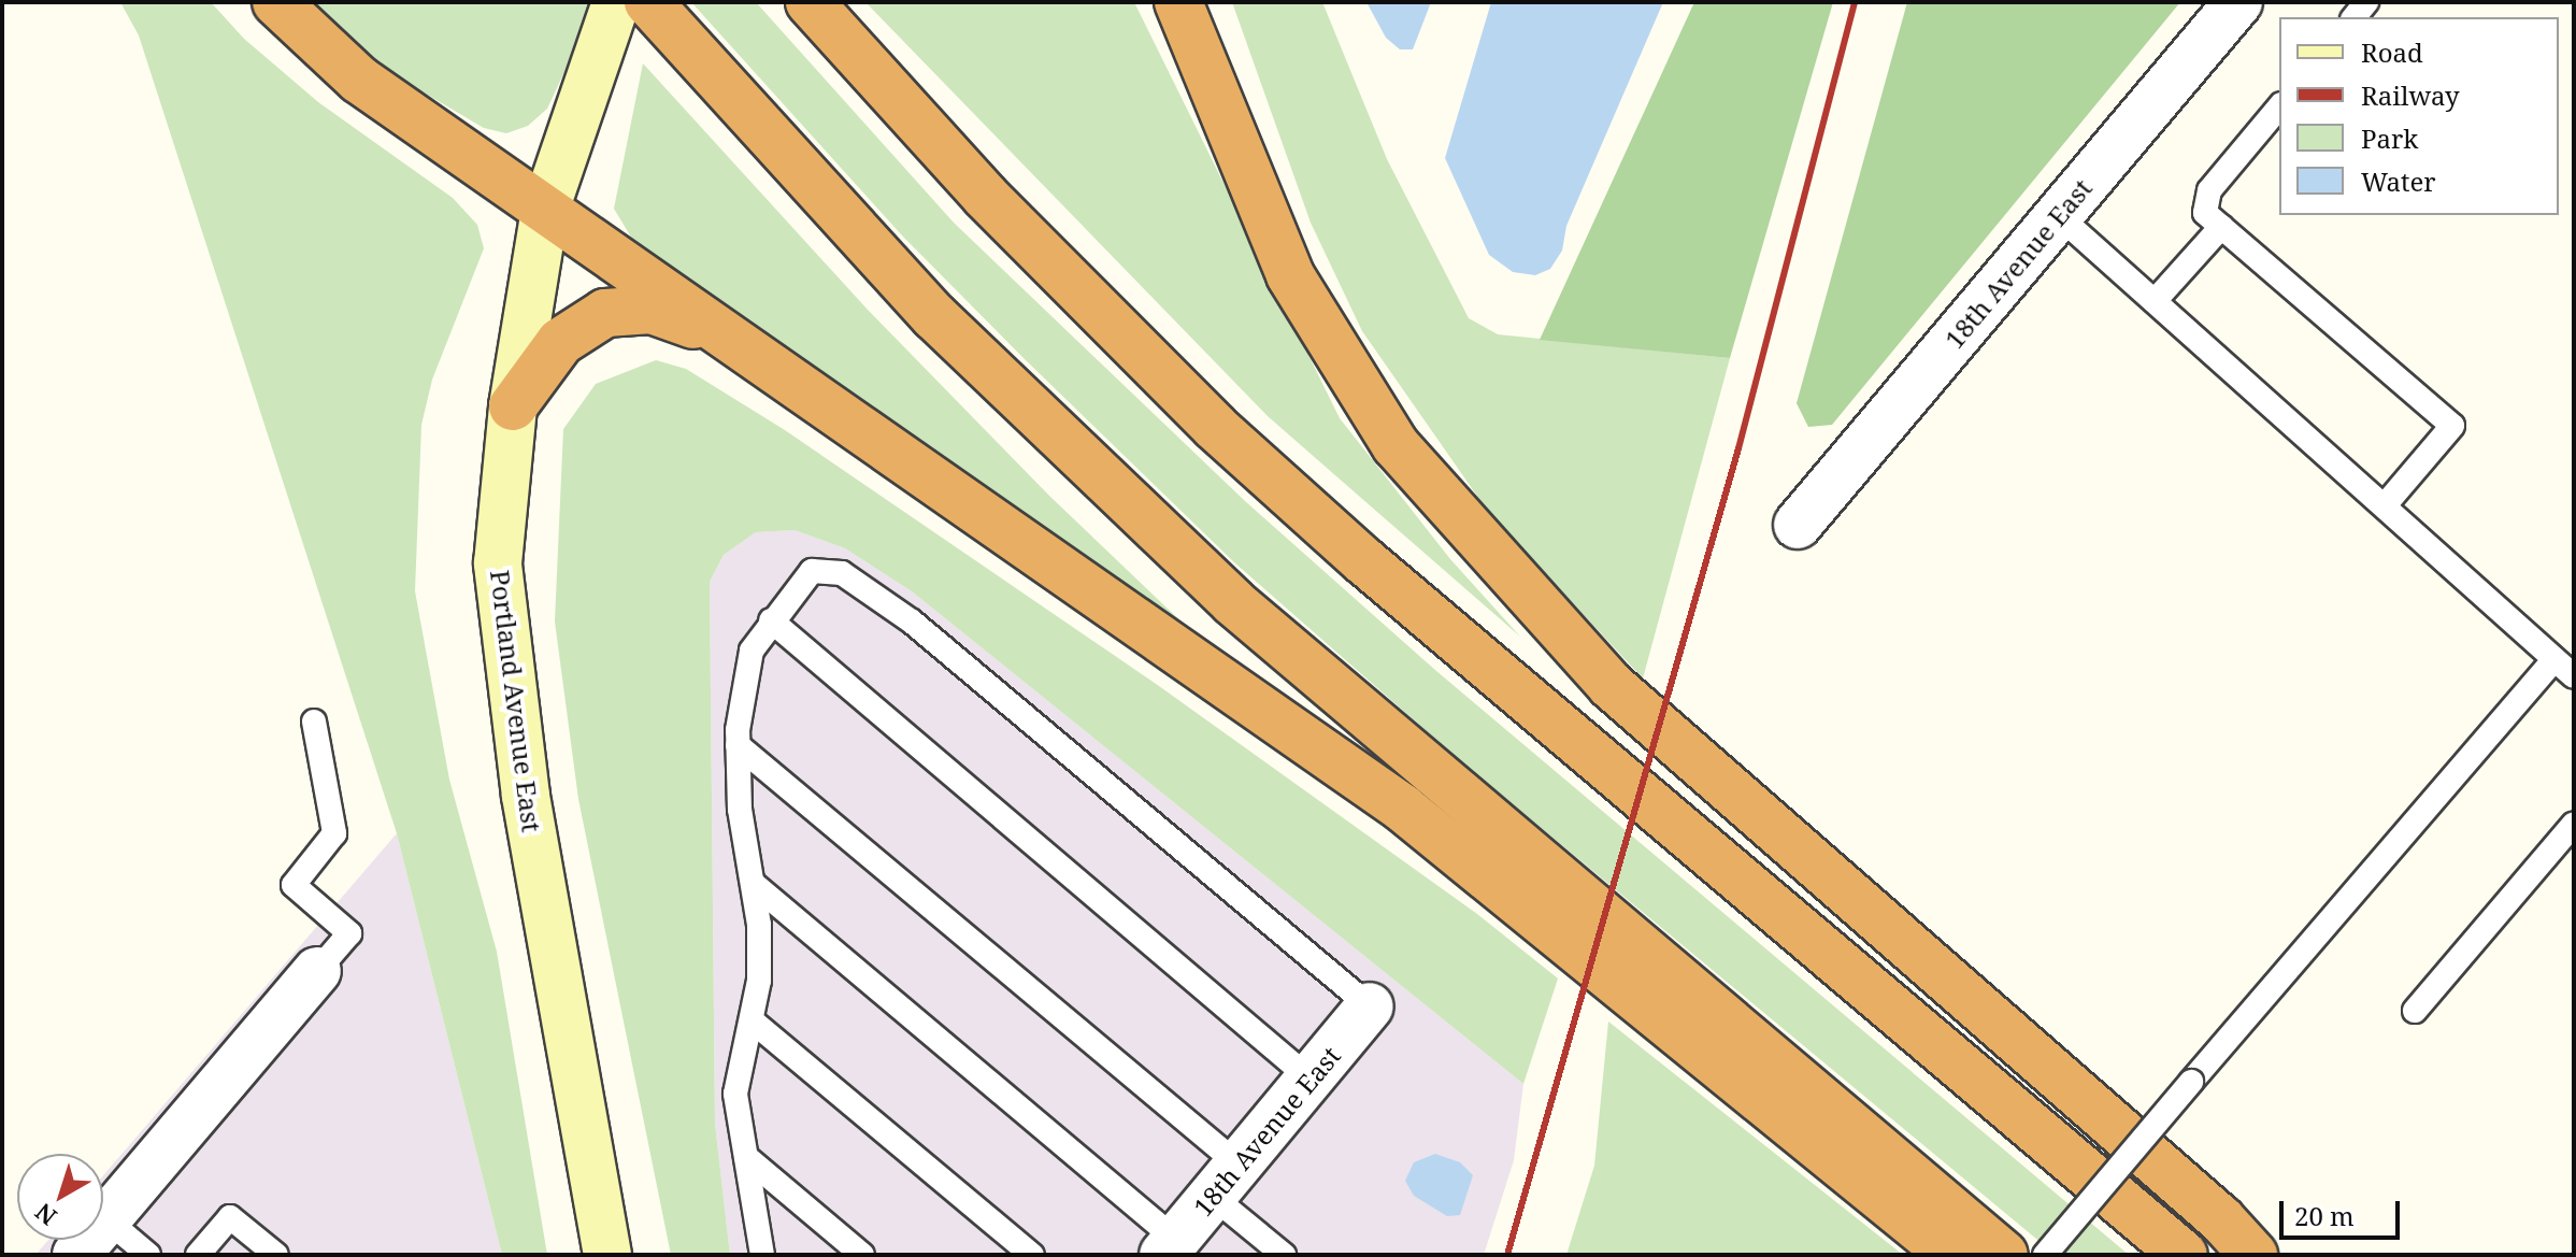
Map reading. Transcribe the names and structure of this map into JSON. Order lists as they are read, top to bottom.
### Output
{
  "streets": {
    "main road": ["Portland Avenue East"],
    "street": ["18th Avenue East"]
  },
  "legend": [
    "Road",
    "Railway",
    "Park",
    "Water"
  ],
  "scale_bar": "20 m",
  "north": "bottom left"
}
